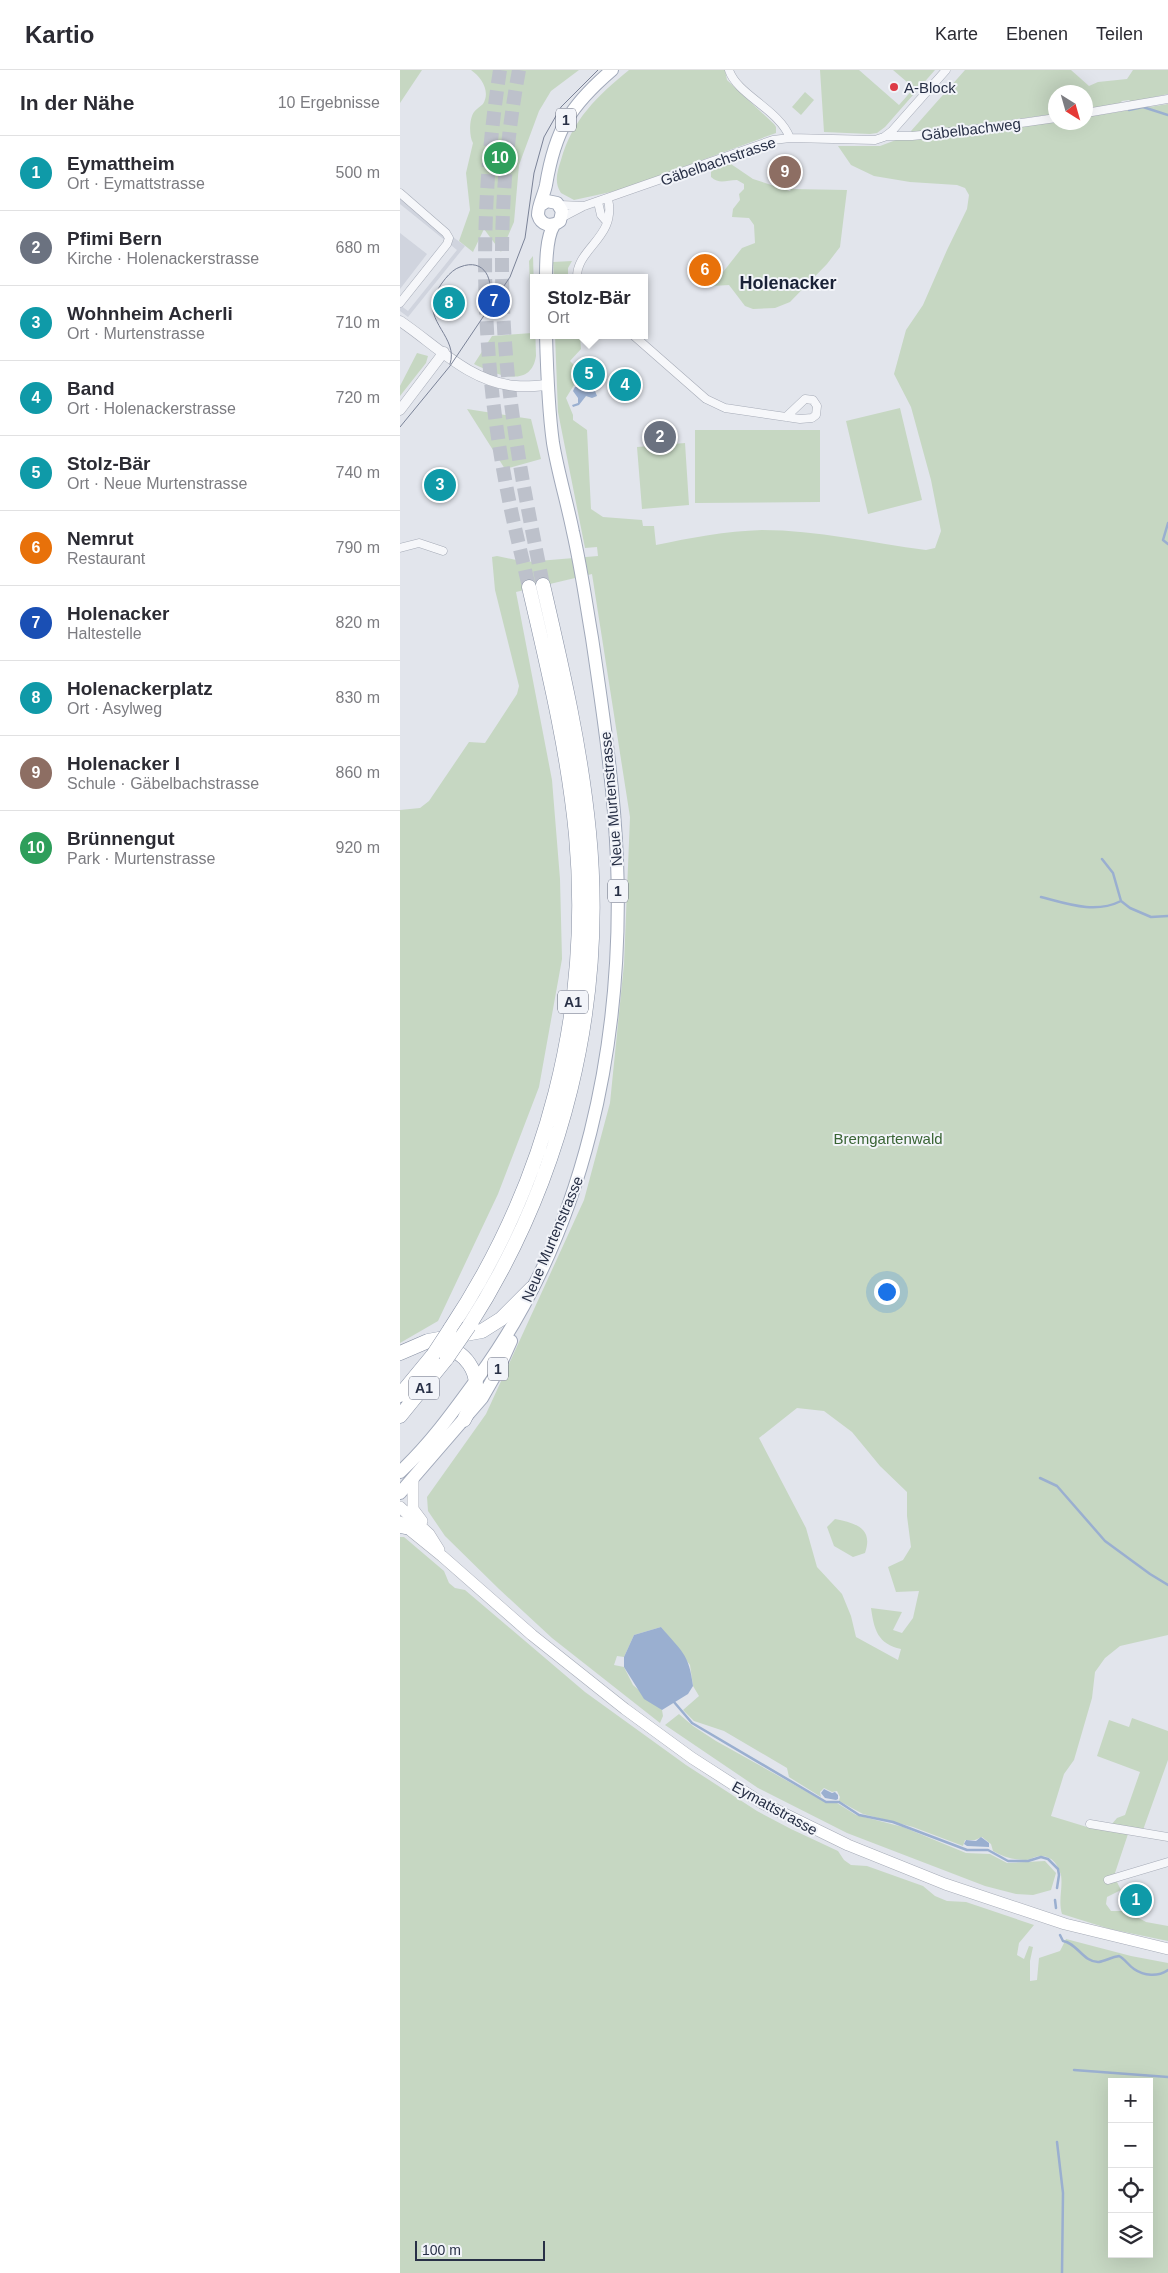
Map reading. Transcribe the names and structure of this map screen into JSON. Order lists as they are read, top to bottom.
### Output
{
  "streets": {
    "highway": ["A1"],
    "main road": ["1", "Neue Murtenstrasse", "Eymattstrasse"],
    "street": ["Gäbelbachweg", "Gäbelbachstrasse"]
  },
  "crossings": [
    ["Gäbelbachweg", "Gäbelbachstrasse"],
    ["Neue Murtenstrasse", "Eymattstrasse"]
  ],
  "districts": ["Holenacker"],
  "parks": ["Bremgartenwald"],
  "places": ["A-Block"],
  "scale_bar": "100 m",
  "north": "bottom right",
  "page": {
    "header": "Kartio",
    "nav": ["Karte", "Ebenen", "Teilen"],
    "heading": ["In der Nähe", "10 Ergebnisse"],
    "list": [
      {
        "mark": "1",
        "name": "Eymattheim",
        "note": "Ort · Eymattstrasse",
        "value": "500 m"
      },
      {
        "mark": "2",
        "name": "Pfimi Bern",
        "note": "Kirche · Holenackerstrasse",
        "value": "680 m"
      },
      {
        "mark": "3",
        "name": "Wohnheim Acherli",
        "note": "Ort · Murtenstrasse",
        "value": "710 m"
      },
      {
        "mark": "4",
        "name": "Band",
        "note": "Ort · Holenackerstrasse",
        "value": "720 m"
      },
      {
        "mark": "5",
        "name": "Stolz-Bär",
        "note": "Ort · Neue Murtenstrasse",
        "value": "740 m"
      },
      {
        "mark": "6",
        "name": "Nemrut",
        "note": "Restaurant",
        "value": "790 m"
      },
      {
        "mark": "7",
        "name": "Holenacker",
        "note": "Haltestelle",
        "value": "820 m"
      },
      {
        "mark": "8",
        "name": "Holenackerplatz",
        "note": "Ort · Asylweg",
        "value": "830 m"
      },
      {
        "mark": "9",
        "name": "Holenacker I",
        "note": "Schule · Gäbelbachstrasse",
        "value": "860 m"
      },
      {
        "mark": "10",
        "name": "Brünnengut",
        "note": "Park · Murtenstrasse",
        "value": "920 m"
      }
    ],
    "pins": [
      "10",
      "9",
      "6",
      "7",
      "8",
      "5",
      "4",
      "2",
      "3",
      "1"
    ],
    "popup": ["Stolz-Bär", "Ort"],
    "map_buttons": ["+", "−"],
    "scale": "100 m"
  }
}
